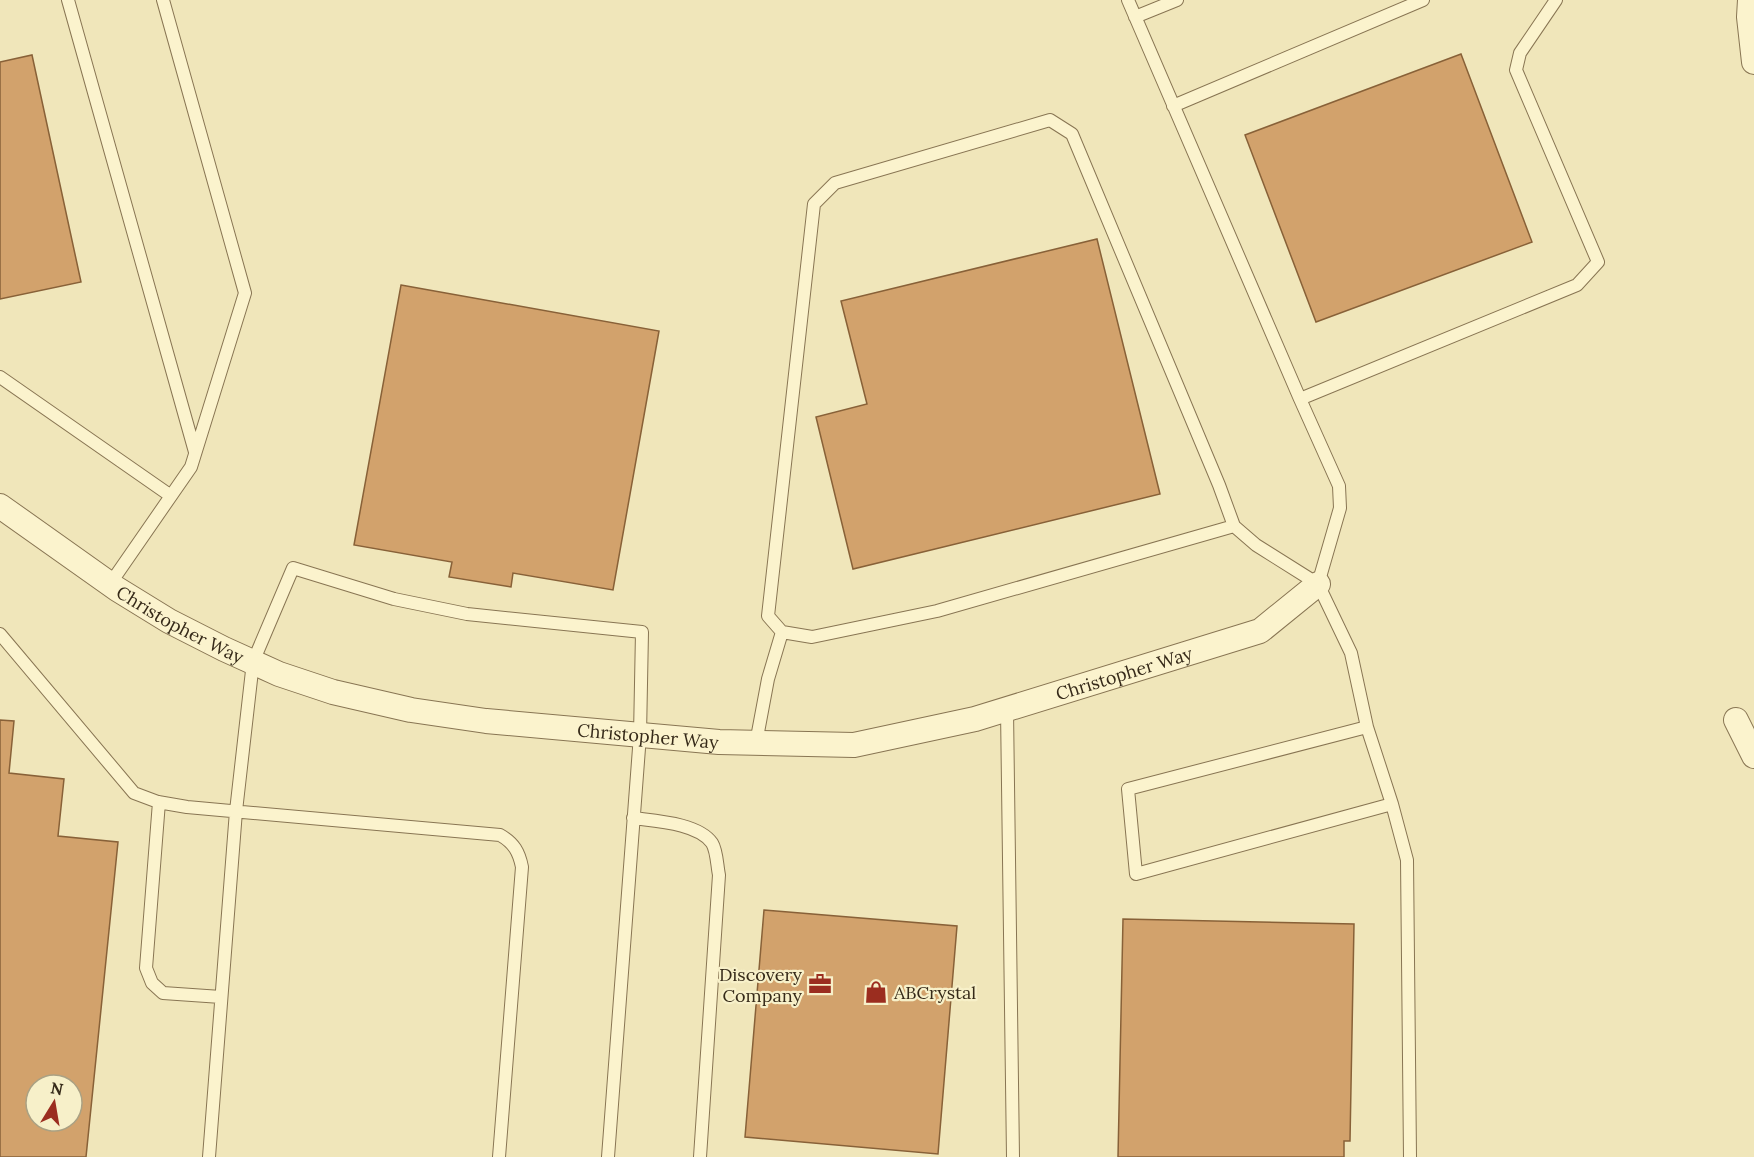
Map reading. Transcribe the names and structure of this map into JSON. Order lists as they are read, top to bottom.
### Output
{
  "streets": {
    "street": ["Christopher Way"]
  },
  "places": {
    "office": ["Discovery Company"],
    "shop": ["ABCrystal"]
  },
  "north": "top"
}
